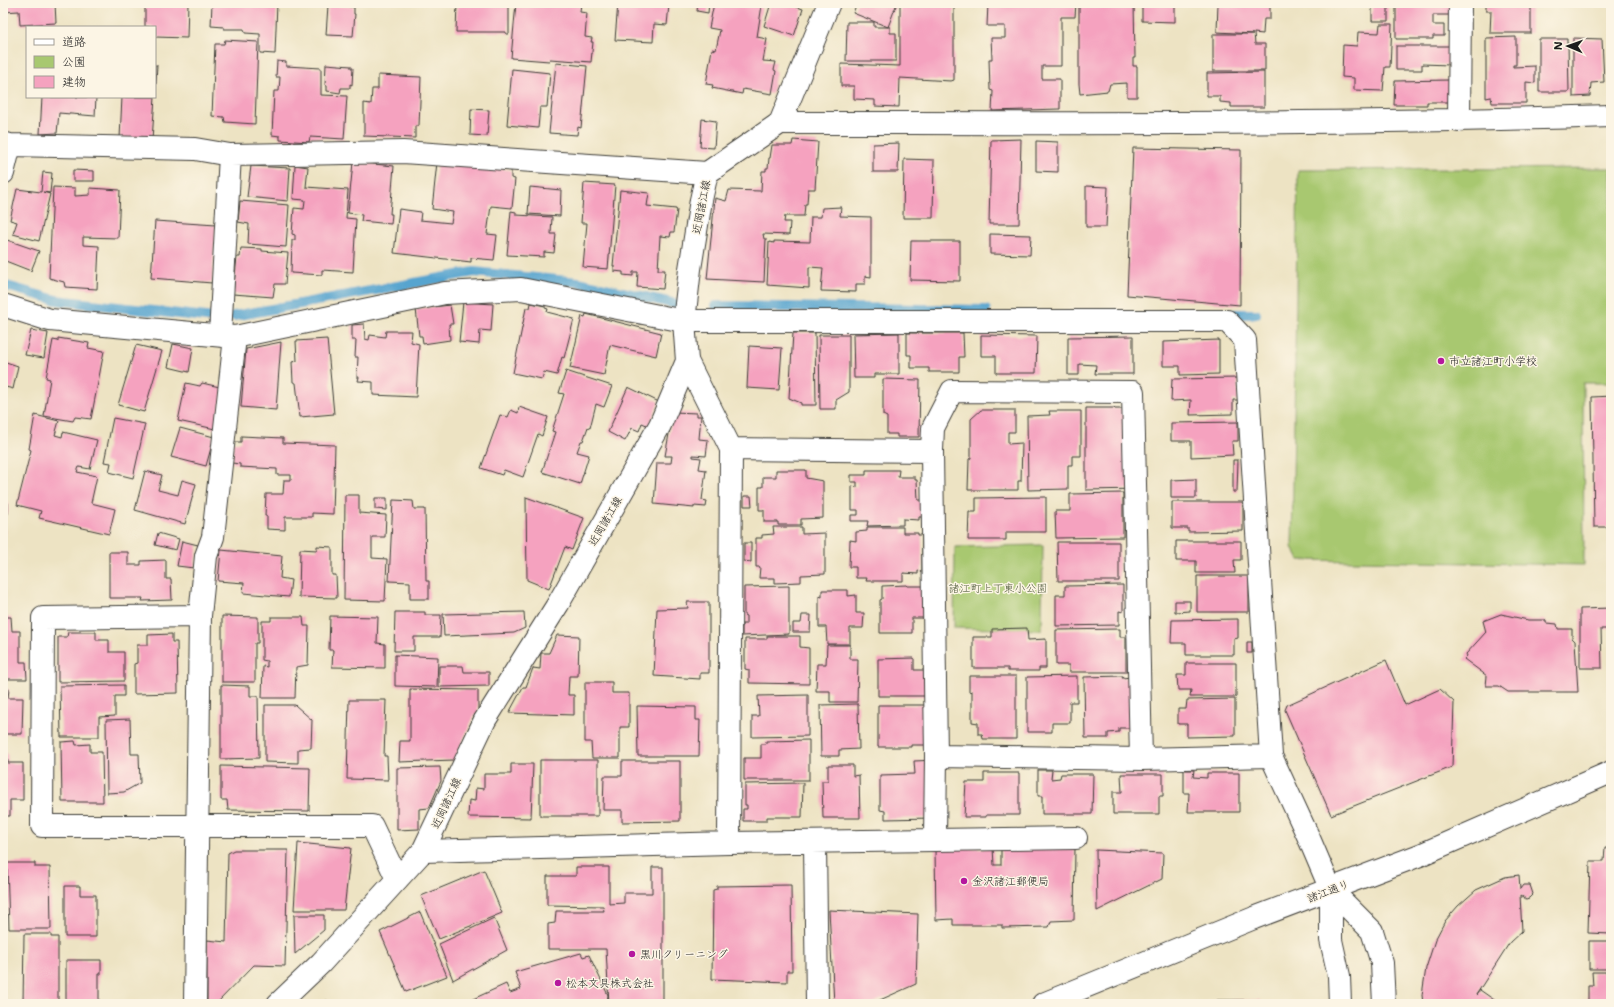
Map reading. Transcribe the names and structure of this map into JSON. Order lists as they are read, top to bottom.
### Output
{
  "streets": {
    "street": ["近岡諸江線", "諸江通り"]
  },
  "parks": ["諸江町上丁東小公園"],
  "places": [
    "市立諸江町小学校",
    "金沢諸江郵便局",
    "黒川クリーニング",
    "松本文具株式会社"
  ],
  "legend": ["道路", "公園", "建物"],
  "north": "left"
}
